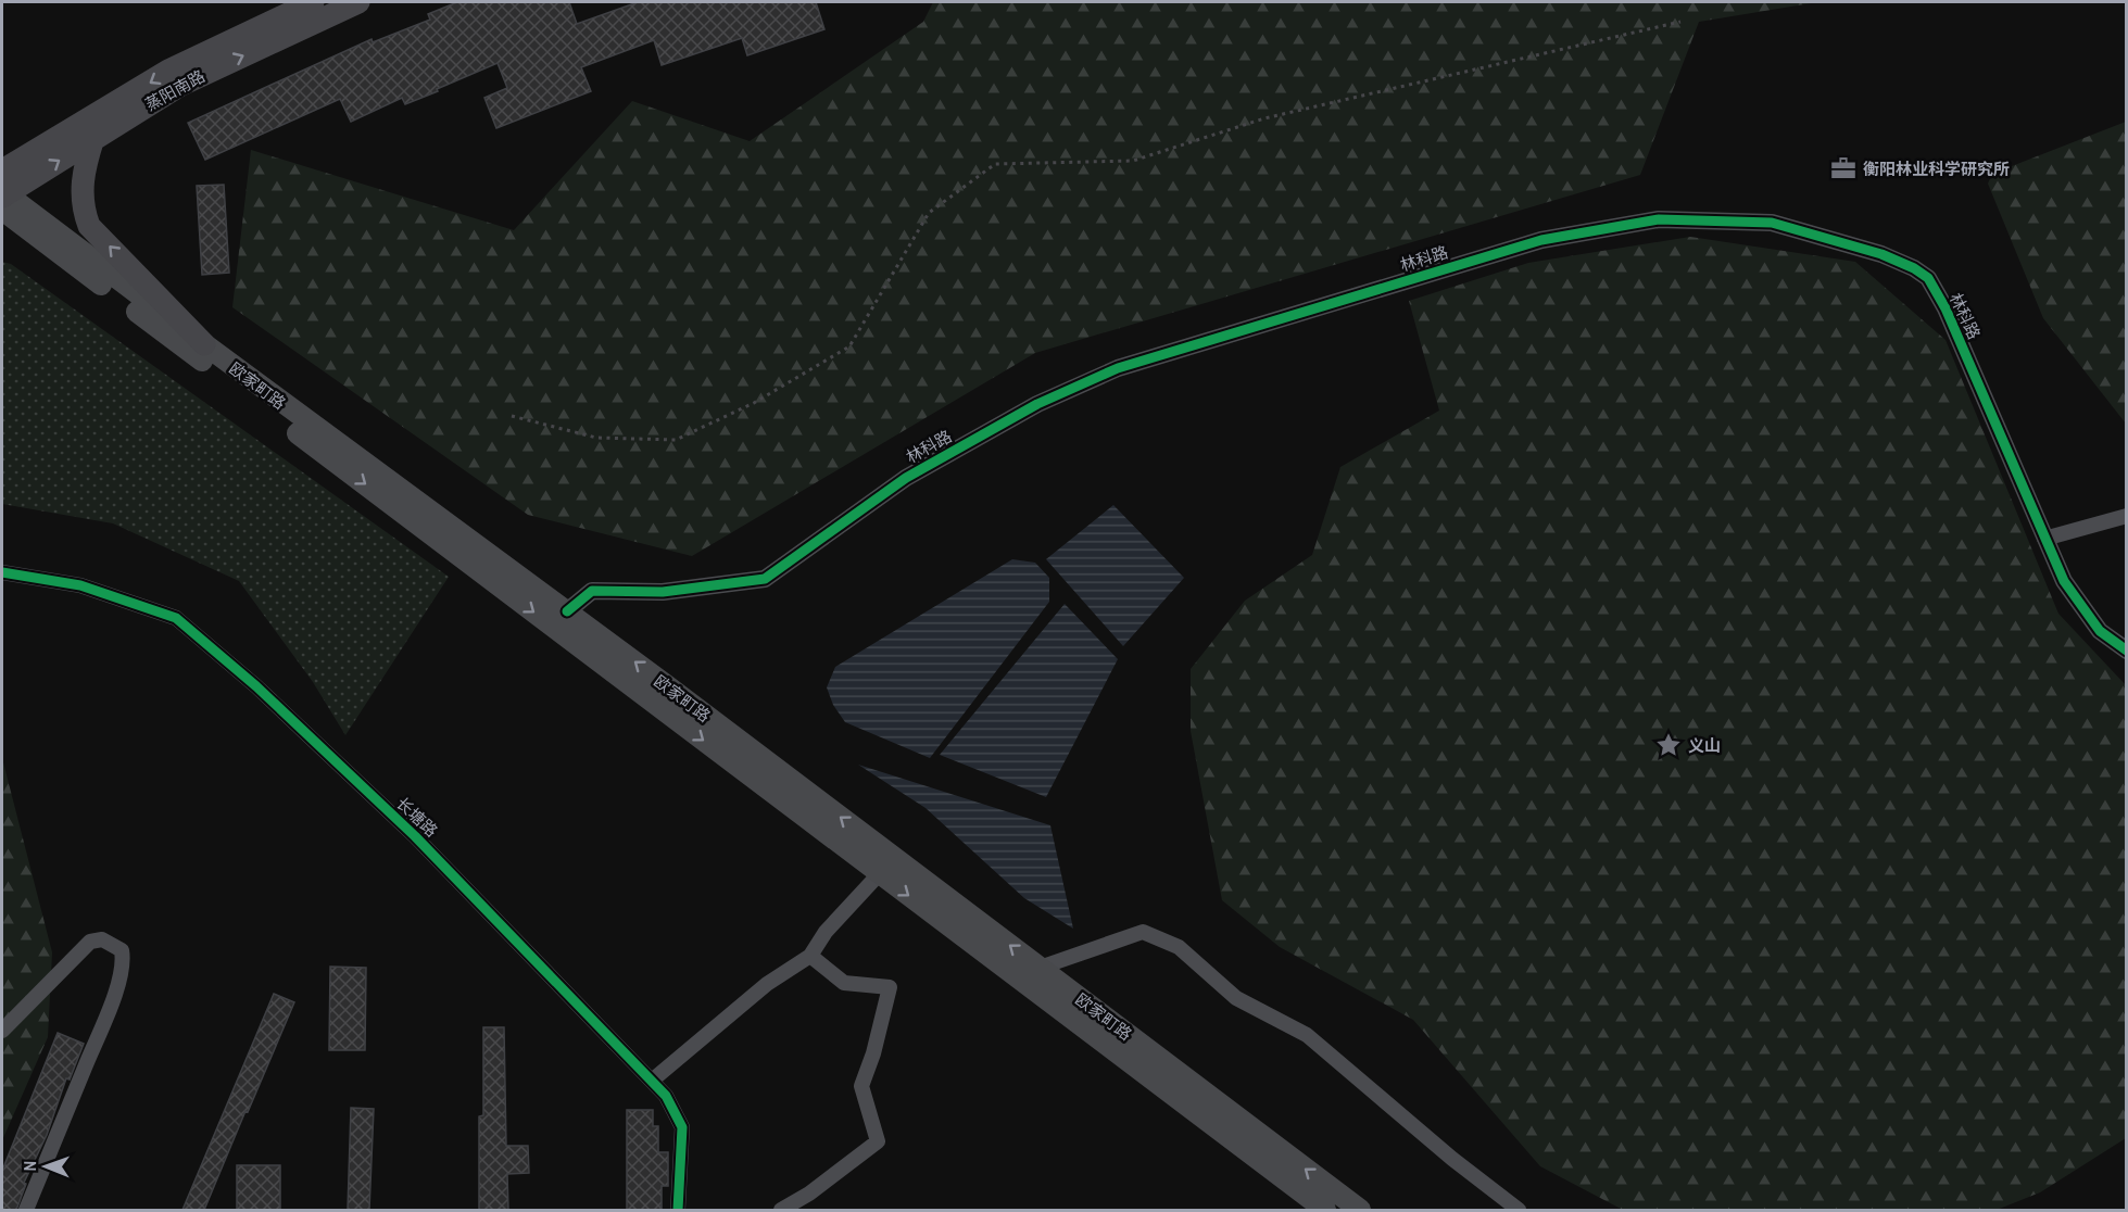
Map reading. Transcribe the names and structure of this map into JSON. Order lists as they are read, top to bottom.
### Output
{
  "streets": {
    "main road": ["蒸阳南路", "欧家町路"],
    "street": ["林科路", "长塘路"]
  },
  "crossings": [
    ["蒸阳南路", "欧家町路"],
    ["林科路", "欧家町路"]
  ],
  "places": {
    "office": ["衡阳林业科学研究所"],
    "place": ["义山"]
  },
  "north": "left"
}
